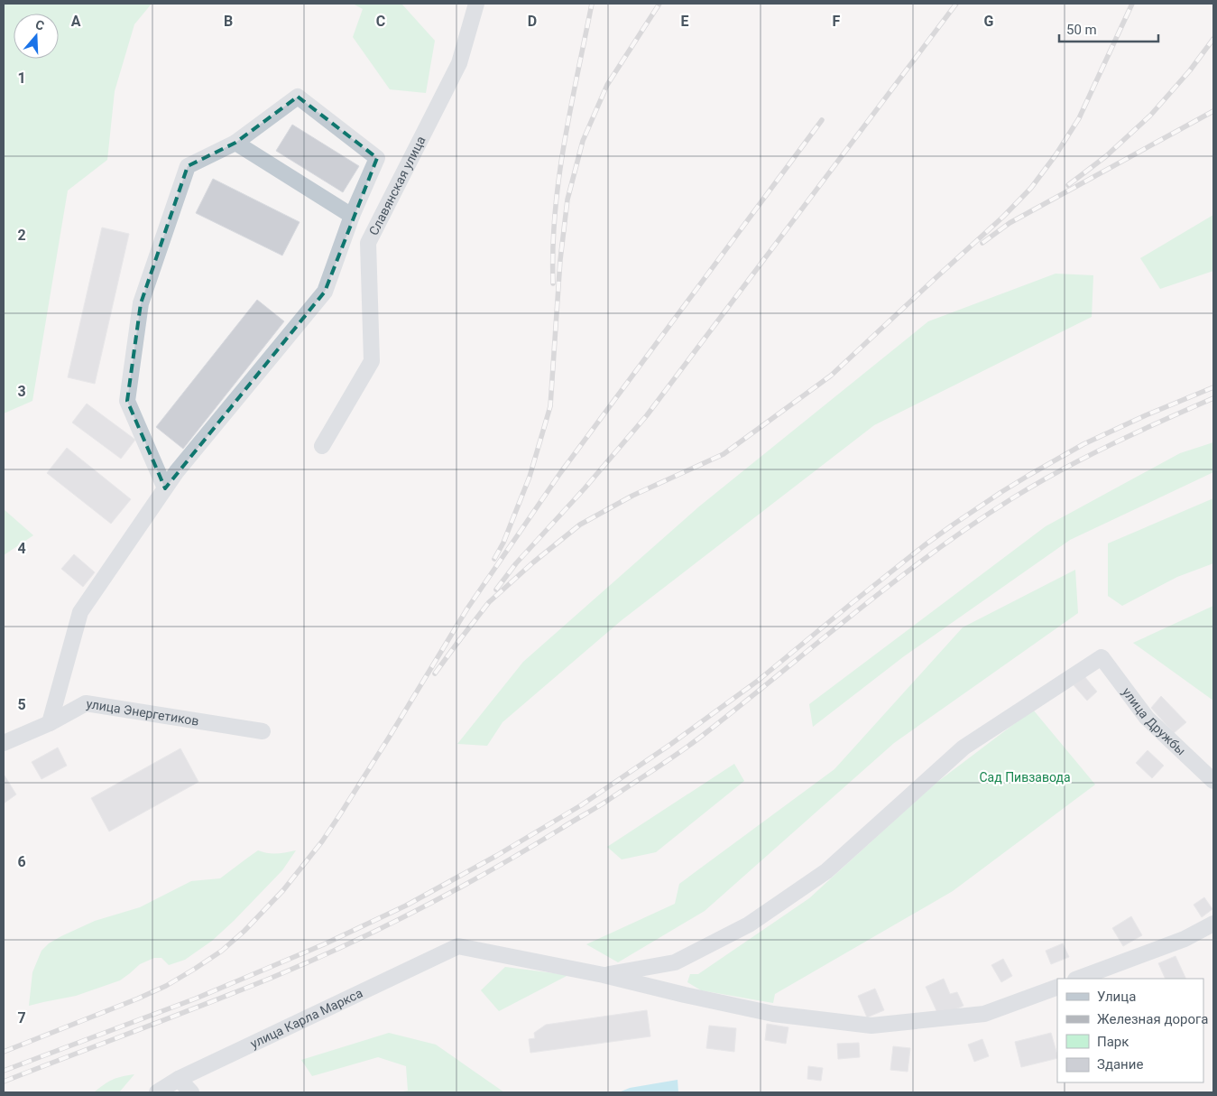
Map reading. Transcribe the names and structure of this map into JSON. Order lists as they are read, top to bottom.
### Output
{
  "streets": {
    "street": [
      "Славянская улица",
      "улица Энергетиков",
      "улица Дружбы",
      "улица Карла Маркса"
    ]
  },
  "crossings": [
    ["улица Дружбы", "улица Карла Маркса"]
  ],
  "parks": ["Сад Пивзавода"],
  "legend": [
    "Улица",
    "Железная дорога",
    "Парк",
    "Здание"
  ],
  "scale_bar": "50 m",
  "north": "top",
  "grid": {
    "columns": [
      "A",
      "B",
      "C",
      "D",
      "E",
      "F",
      "G"
    ],
    "rows": [
      "1",
      "2",
      "3",
      "4",
      "5",
      "6",
      "7"
    ]
  }
}
